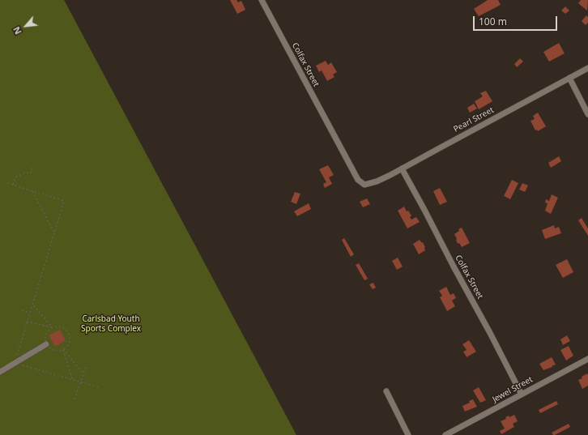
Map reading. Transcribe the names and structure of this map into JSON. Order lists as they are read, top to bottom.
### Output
{
  "streets": {
    "street": ["Colfax Street", "Pearl Street", "Jewel Street"]
  },
  "crossings": [
    ["Colfax Street", "Pearl Street"],
    ["Colfax Street", "Jewel Street"]
  ],
  "parks": ["Carlsbad Youth Sports Complex"],
  "scale_bar": "100 m",
  "north": "bottom left"
}
